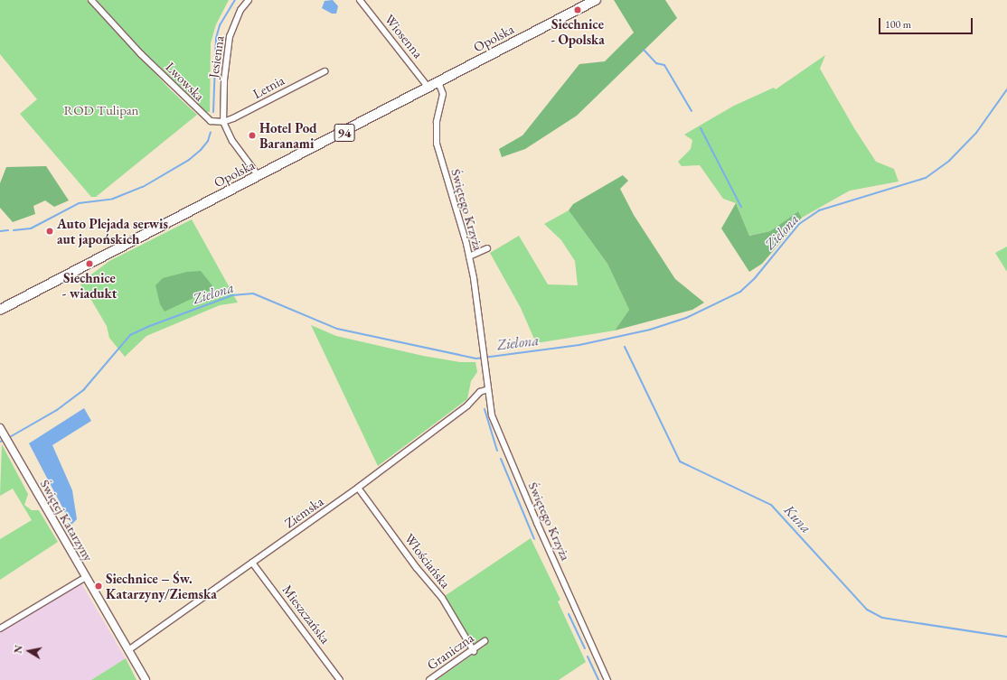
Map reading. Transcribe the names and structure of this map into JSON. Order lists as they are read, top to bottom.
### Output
{
  "streets": {
    "main road": ["Opolska", "94"],
    "street": [
      "Wiosenna",
      "Jesienna",
      "Lwowska",
      "Letnia",
      "Świętego Krzyża",
      "Ziemska",
      "Świętej Katarzyny",
      "Włościańska",
      "Mieszczańska",
      "Graniczna"
    ]
  },
  "crossings": [
    ["Wiosenna", "Opolska"],
    ["Opolska", "Świętego Krzyża"],
    ["Jesienna", "Lwowska"],
    ["Jesienna", "Letnia"],
    ["Lwowska", "Letnia"],
    ["Świętego Krzyża", "Ziemska"],
    ["Ziemska", "Świętej Katarzyny"],
    ["Ziemska", "Włościańska"],
    ["Ziemska", "Mieszczańska"],
    ["Włościańska", "Graniczna"]
  ],
  "water": ["Zielona", "Kuna"],
  "parks": ["ROD Tulipan"],
  "places": [
    "Siechnice - Opolska",
    "Hotel Pod Baranami",
    "Auto Plejada serwis aut japońskich",
    "Siechnice - wiadukt",
    "Siechnice – Św. Katarzyny/Ziemska"
  ],
  "scale_bar": "100 m",
  "north": "left"
}
